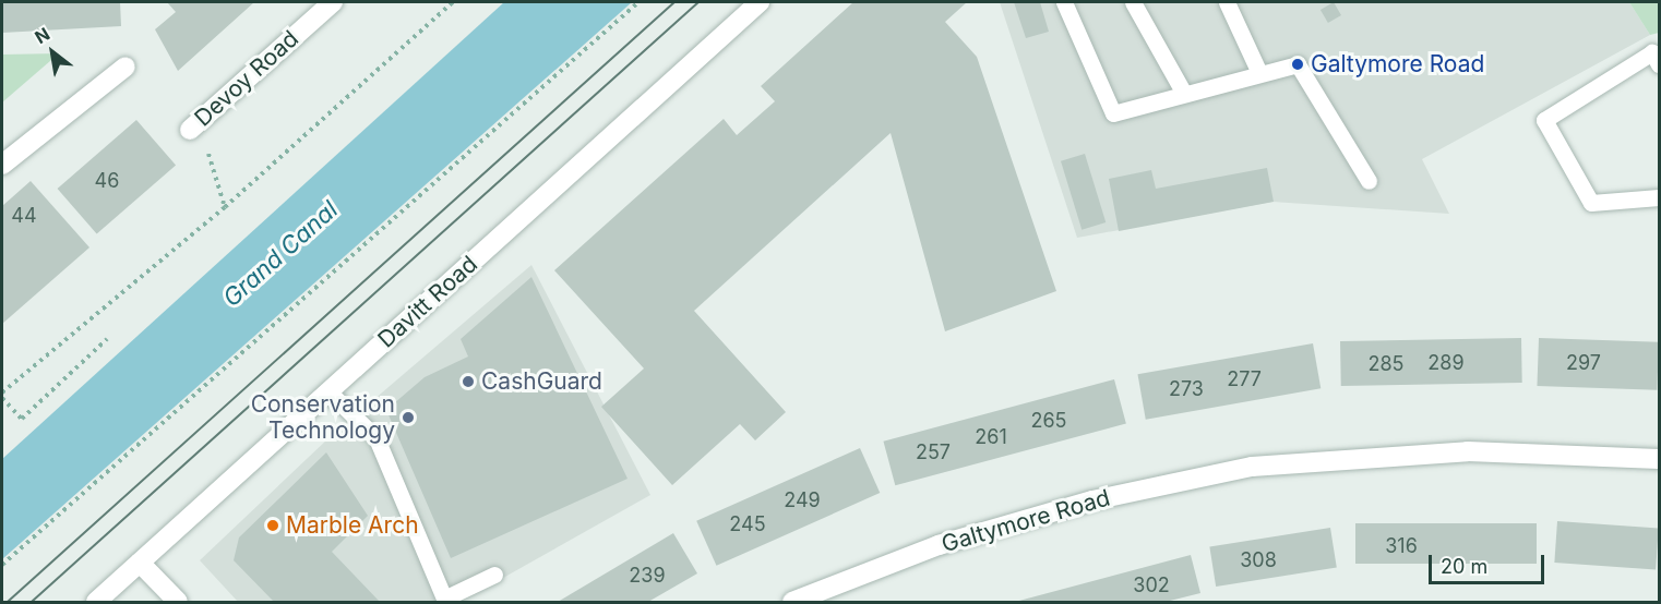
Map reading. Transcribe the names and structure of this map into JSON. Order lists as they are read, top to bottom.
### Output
{
  "streets": {
    "street": ["Devoy Road", "Davitt Road", "Galtymore Road"]
  },
  "water": ["Grand Canal"],
  "places": [
    "Galtymore Road",
    "CashGuard",
    "Conservation Technology",
    "Marble Arch"
  ],
  "house_numbers": [
    "46",
    "44",
    "289",
    "297",
    "285",
    "277",
    "273",
    "265",
    "261",
    "257",
    "249",
    "245",
    "316",
    "308",
    "239",
    "302"
  ],
  "scale_bar": "20 m",
  "north": "top left"
}
